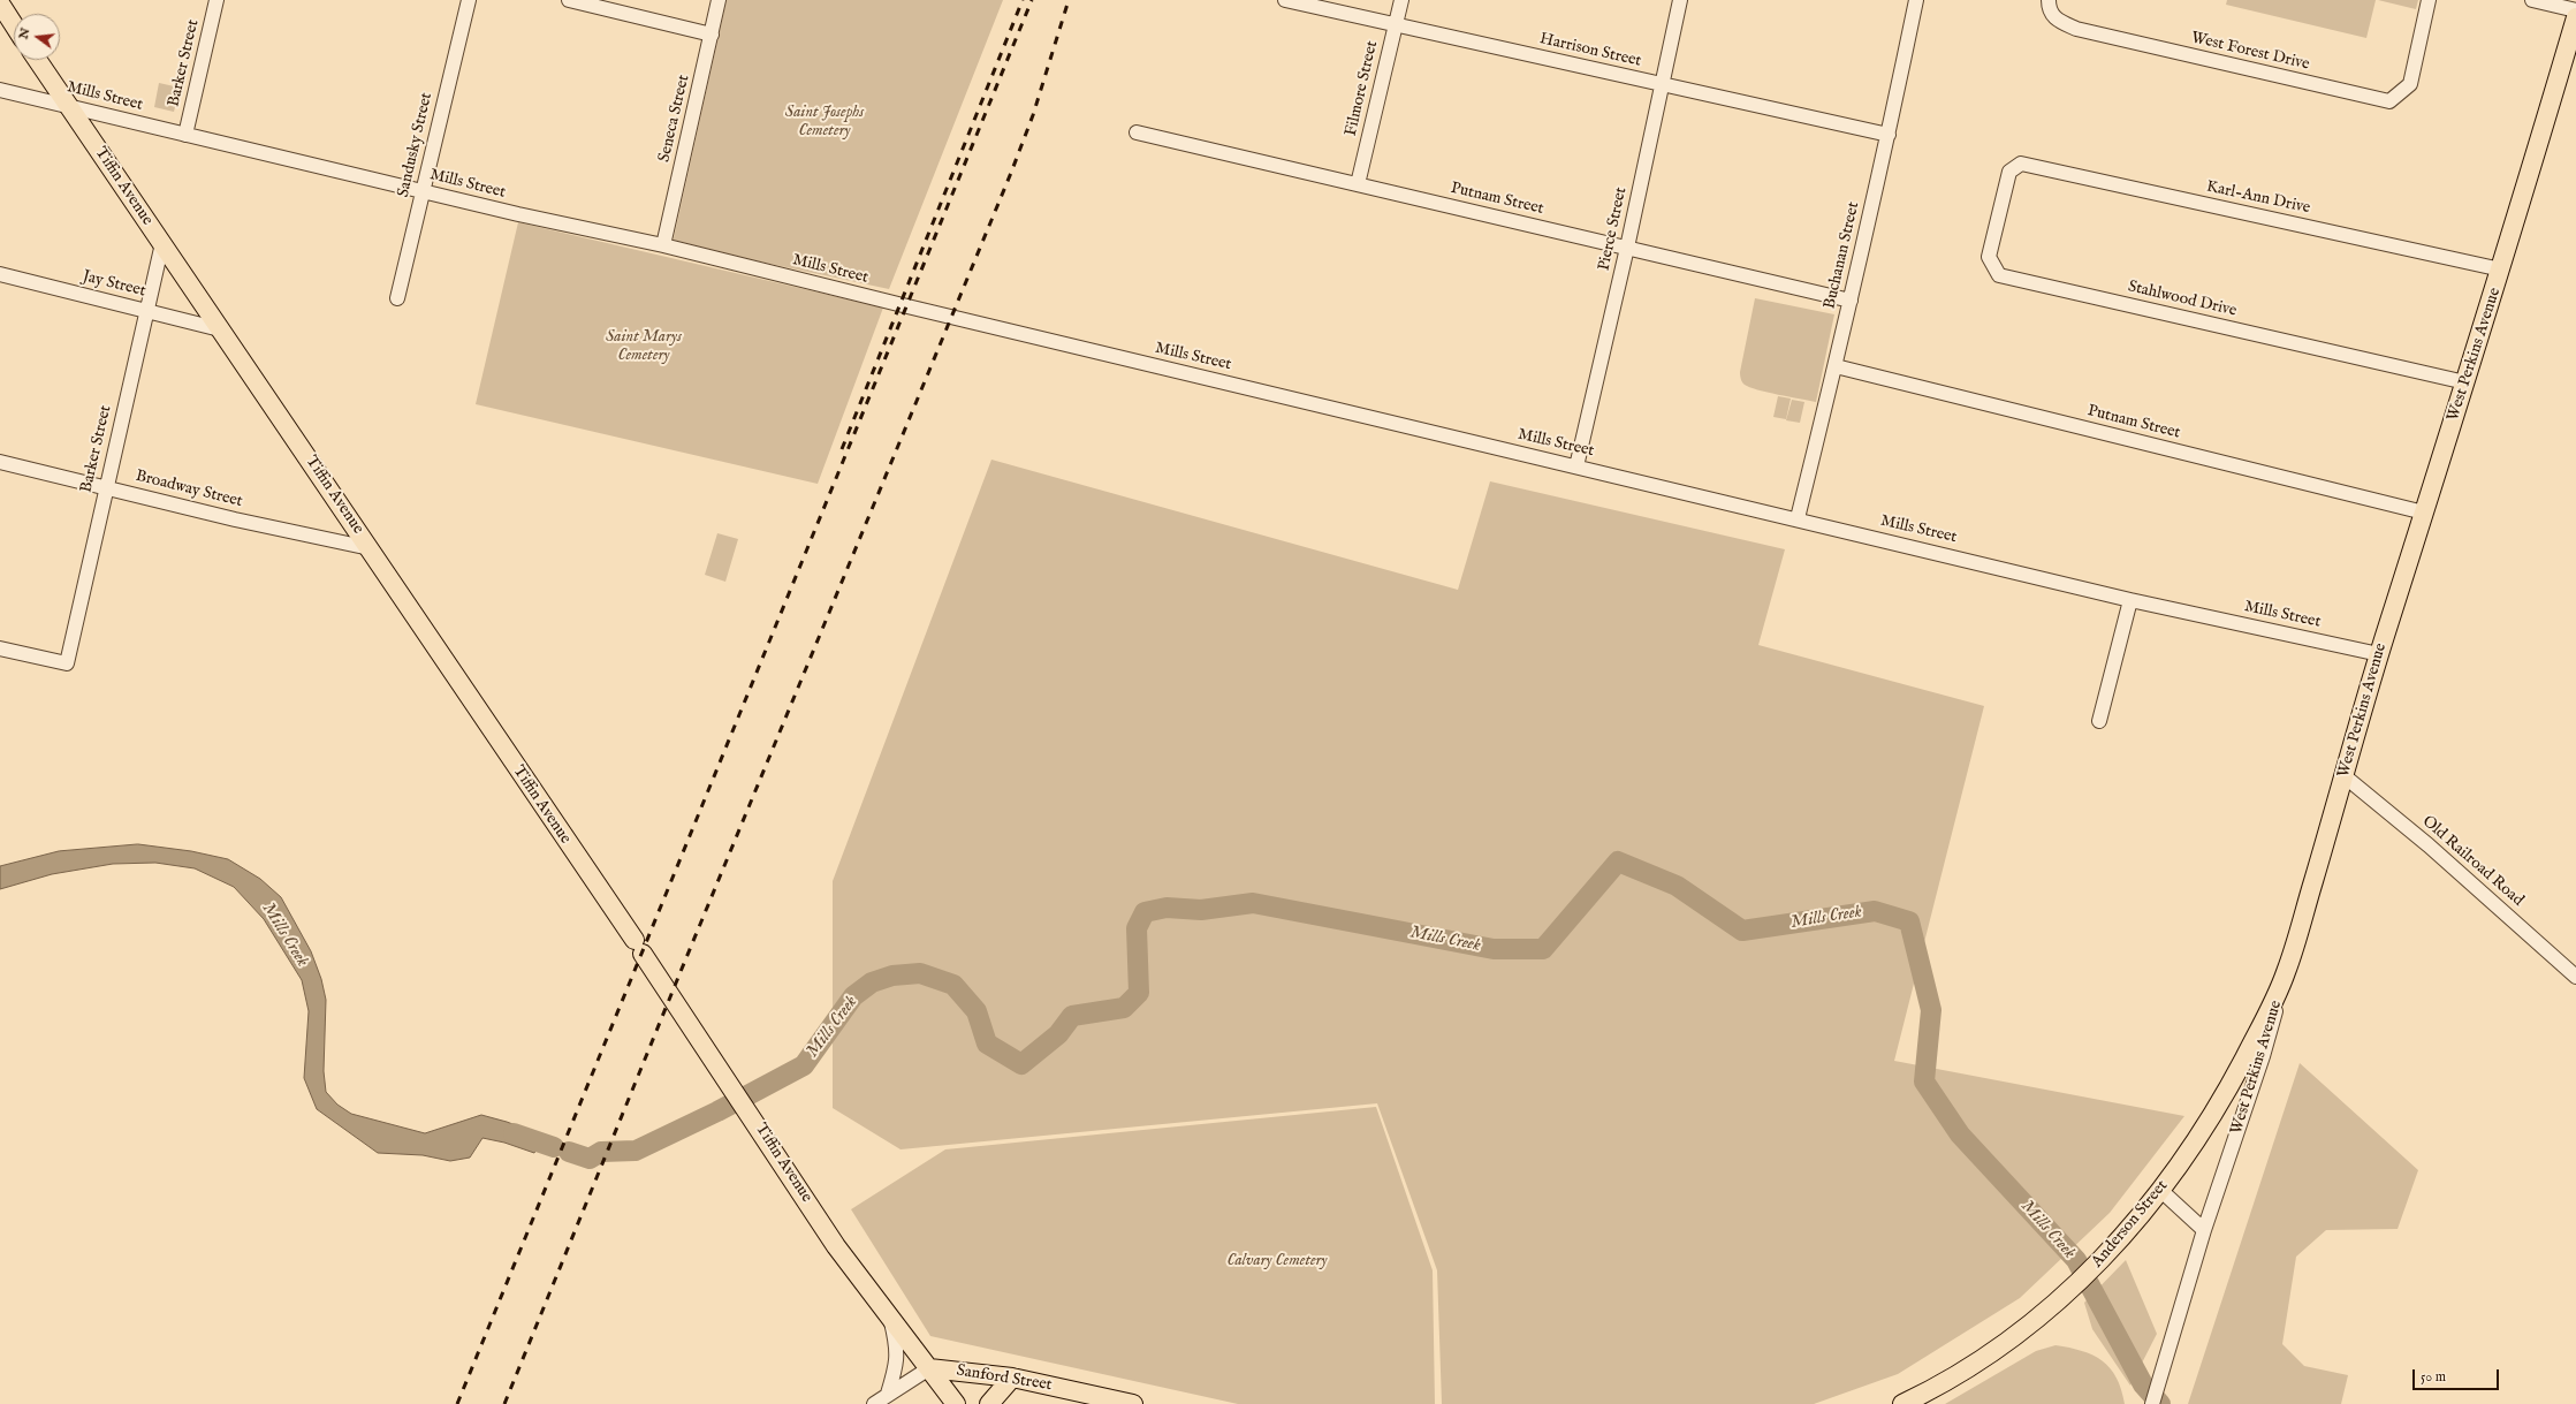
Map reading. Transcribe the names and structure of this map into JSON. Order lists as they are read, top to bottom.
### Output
{
  "streets": {
    "main road": [
      "Tiffin Avenue",
      "West Perkins Avenue",
      "Anderson Street",
      "Sanford Street"
    ],
    "street": [
      "Harrison Street",
      "West Forest Drive",
      "Barker Street",
      "Filmore Street",
      "Mills Street",
      "Seneca Street",
      "Sandusky Street",
      "Karl-Ann Drive",
      "Putnam Street",
      "Pierce Street",
      "Buchanan Street",
      "Jay Street",
      "Stahlwood Drive",
      "Broadway Street",
      "Old Railroad Road"
    ]
  },
  "crossings": [
    ["Harrison Street", "Filmore Street"],
    ["Harrison Street", "Pierce Street"],
    ["Harrison Street", "Buchanan Street"],
    ["Barker Street", "Mills Street"],
    ["Barker Street", "Tiffin Avenue"],
    ["Barker Street", "Jay Street"],
    ["Barker Street", "Broadway Street"],
    ["Filmore Street", "Putnam Street"],
    ["Mills Street", "Seneca Street"],
    ["Mills Street", "Sandusky Street"],
    ["Mills Street", "Tiffin Avenue"],
    ["Mills Street", "Pierce Street"],
    ["Mills Street", "Buchanan Street"],
    ["Mills Street", "West Perkins Avenue"],
    ["Tiffin Avenue", "Jay Street"],
    ["Tiffin Avenue", "Broadway Street"],
    ["Tiffin Avenue", "Sanford Street"],
    ["Karl-Ann Drive", "Stahlwood Drive"],
    ["Karl-Ann Drive", "West Perkins Avenue"],
    ["Putnam Street", "Pierce Street"],
    ["Putnam Street", "Buchanan Street"],
    ["Putnam Street", "West Perkins Avenue"],
    ["Stahlwood Drive", "West Perkins Avenue"],
    ["West Perkins Avenue", "Old Railroad Road"],
    ["West Perkins Avenue", "Anderson Street"]
  ],
  "water": ["Mills Creek"],
  "parks": ["Saint Josephs Cemetery", "Saint Marys Cemetery", "Calvary Cemetery"],
  "scale_bar": "50 m",
  "north": "left"
}
